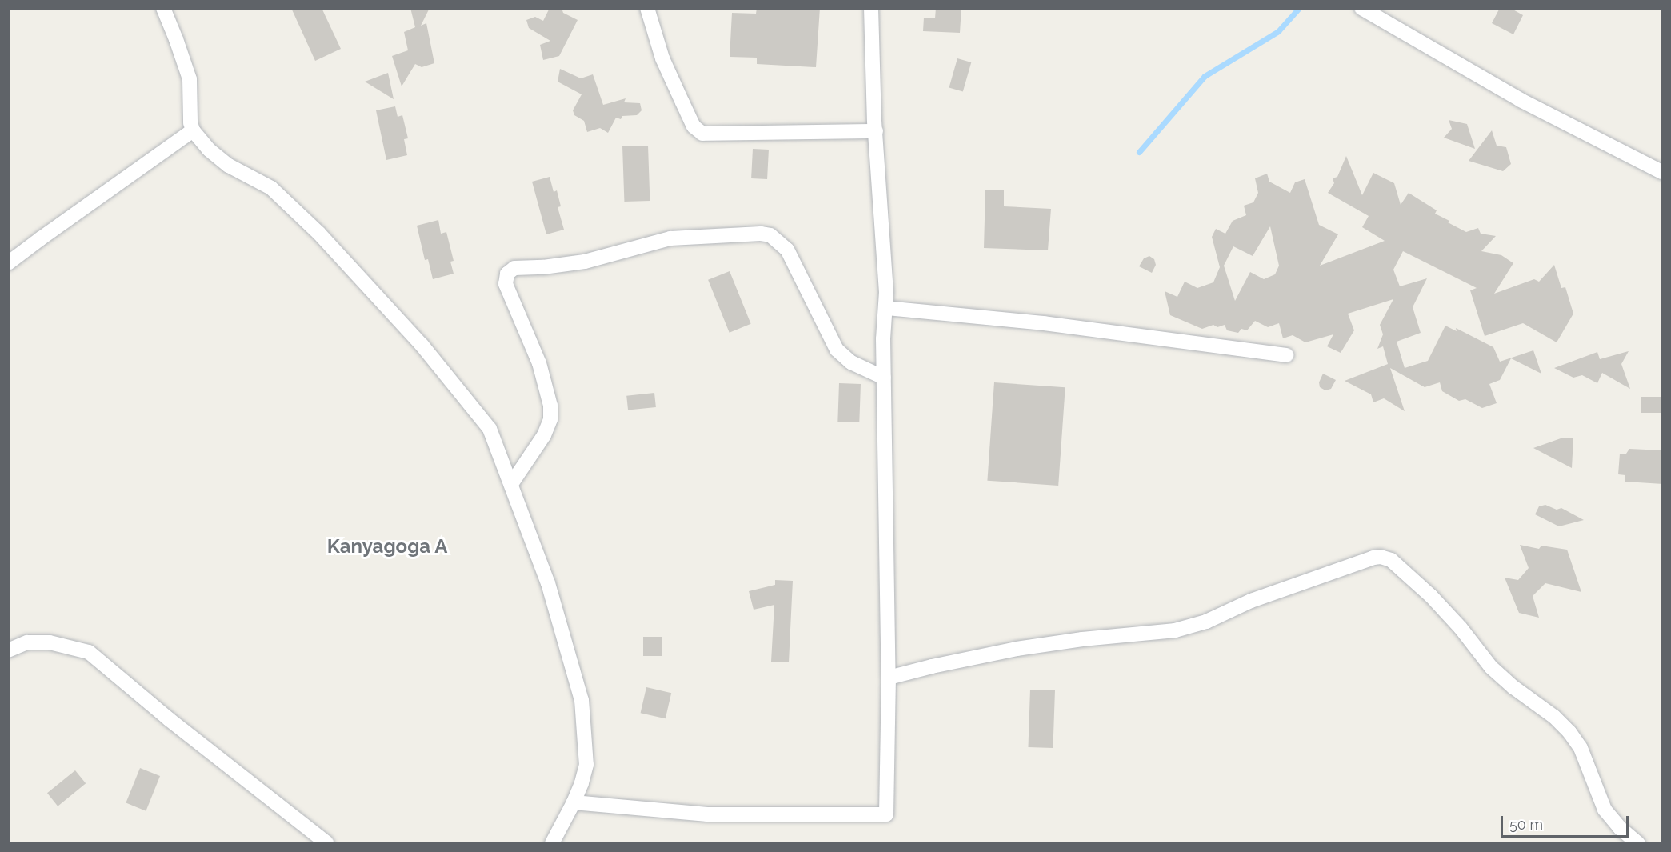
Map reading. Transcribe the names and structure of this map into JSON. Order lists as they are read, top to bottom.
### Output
{
  "districts": ["Kanyagoga A"],
  "scale_bar": "50 m"
}
